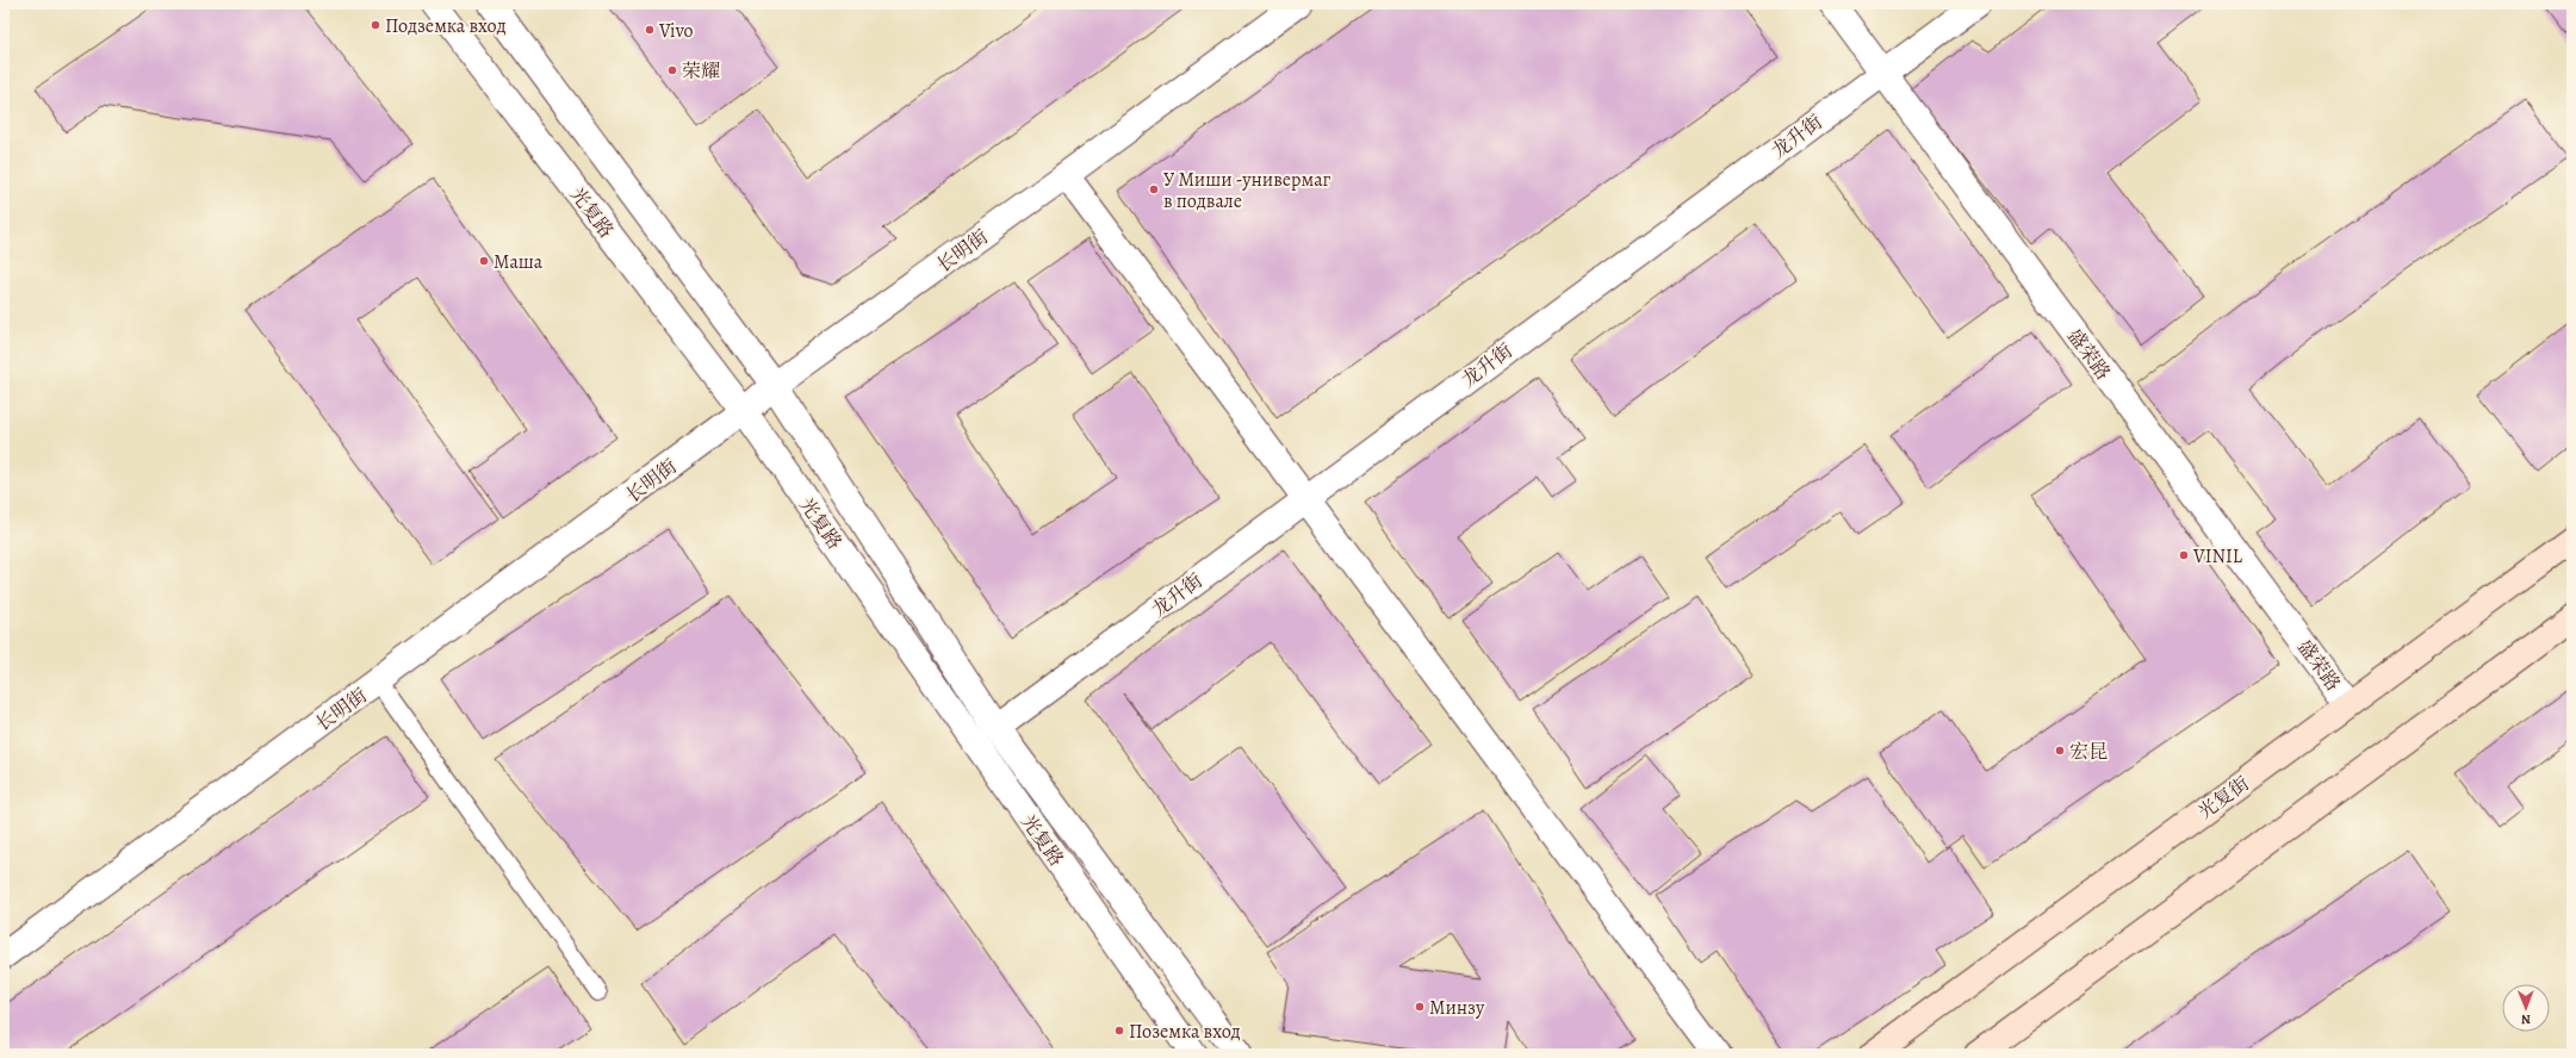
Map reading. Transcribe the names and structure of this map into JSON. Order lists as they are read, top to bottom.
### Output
{
  "streets": {
    "main road": ["光复街"],
    "street": [
      "龙升街",
      "光复路",
      "长明街",
      "盛荣路"
    ]
  },
  "crossings": [
    ["龙升街", "光复路"],
    ["龙升街", "盛荣路"],
    ["光复路", "长明街"],
    ["盛荣路", "光复街"]
  ],
  "places": [
    "Подземка вход",
    "Vivo",
    "荣耀",
    "У Миши -универмаг в подвале",
    "Маша",
    "VINIL",
    "宏昆",
    "Минзу",
    "Поземка вход"
  ],
  "north": "bottom"
}
